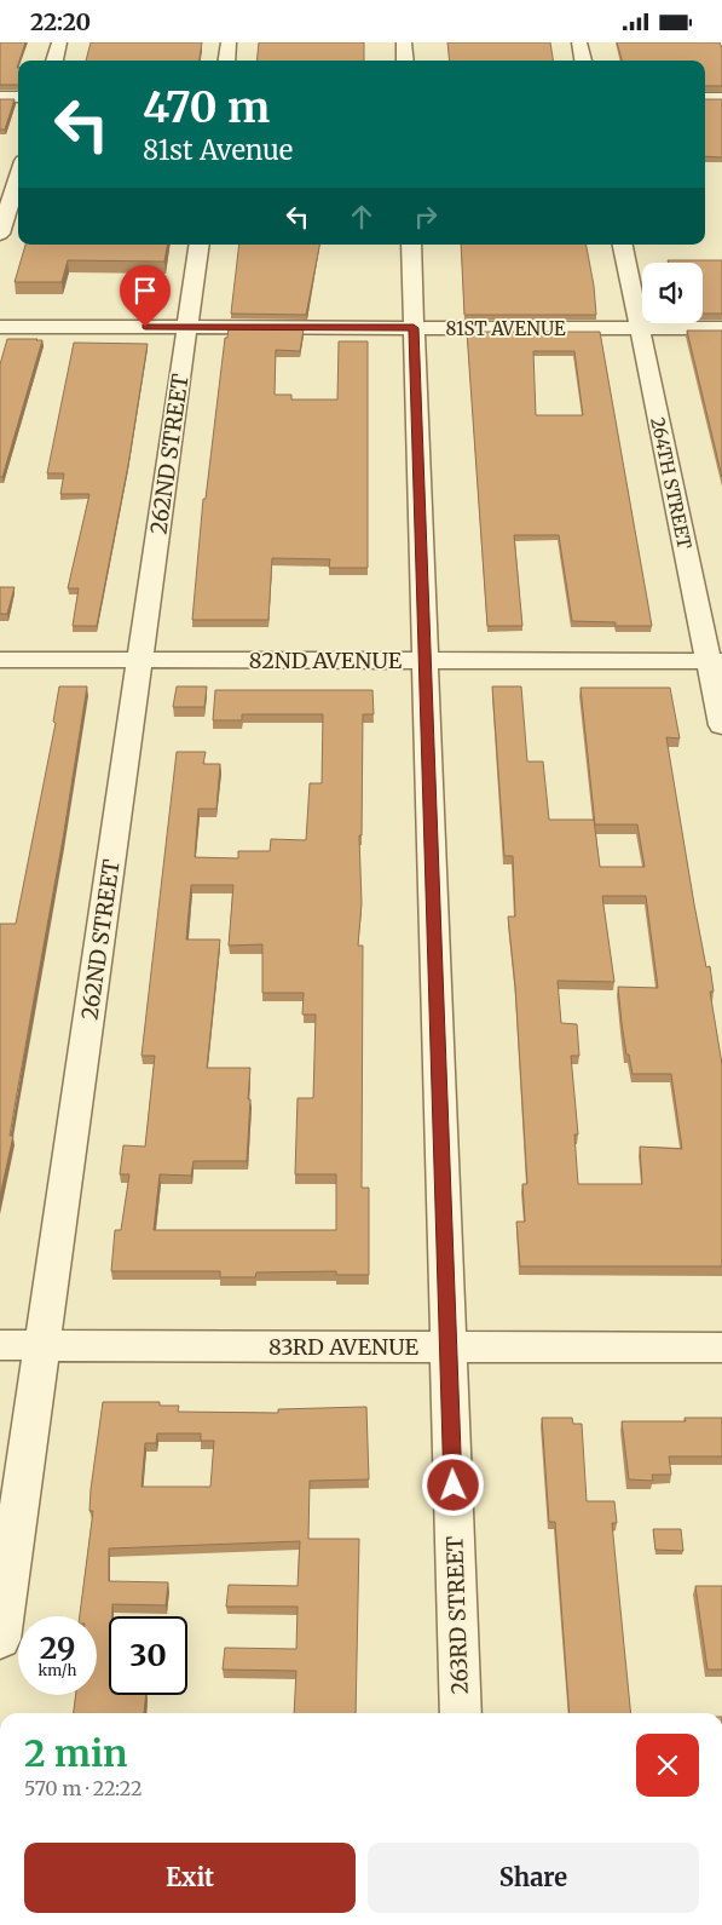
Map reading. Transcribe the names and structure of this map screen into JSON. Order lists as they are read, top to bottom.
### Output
{
  "streets": {
    "street": [
      "81ST AVENUE",
      "262ND STREET",
      "264TH STREET",
      "82ND AVENUE",
      "83RD AVENUE",
      "263RD STREET"
    ]
  },
  "crossings": [
    ["81ST AVENUE", "262ND STREET"],
    ["81ST AVENUE", "264TH STREET"],
    ["81ST AVENUE", "263RD STREET"],
    ["262ND STREET", "82ND AVENUE"],
    ["262ND STREET", "83RD AVENUE"],
    ["264TH STREET", "82ND AVENUE"],
    ["82ND AVENUE", "263RD STREET"],
    ["83RD AVENUE", "263RD STREET"]
  ],
  "page": {
    "status": "22:20",
    "turn": ["470 m", "81st Avenue"],
    "speed": "29 km/h",
    "limit": "30",
    "heading": ["2 min", "570 m · 22:22"],
    "buttons": ["Exit", "Share"]
  }
}
